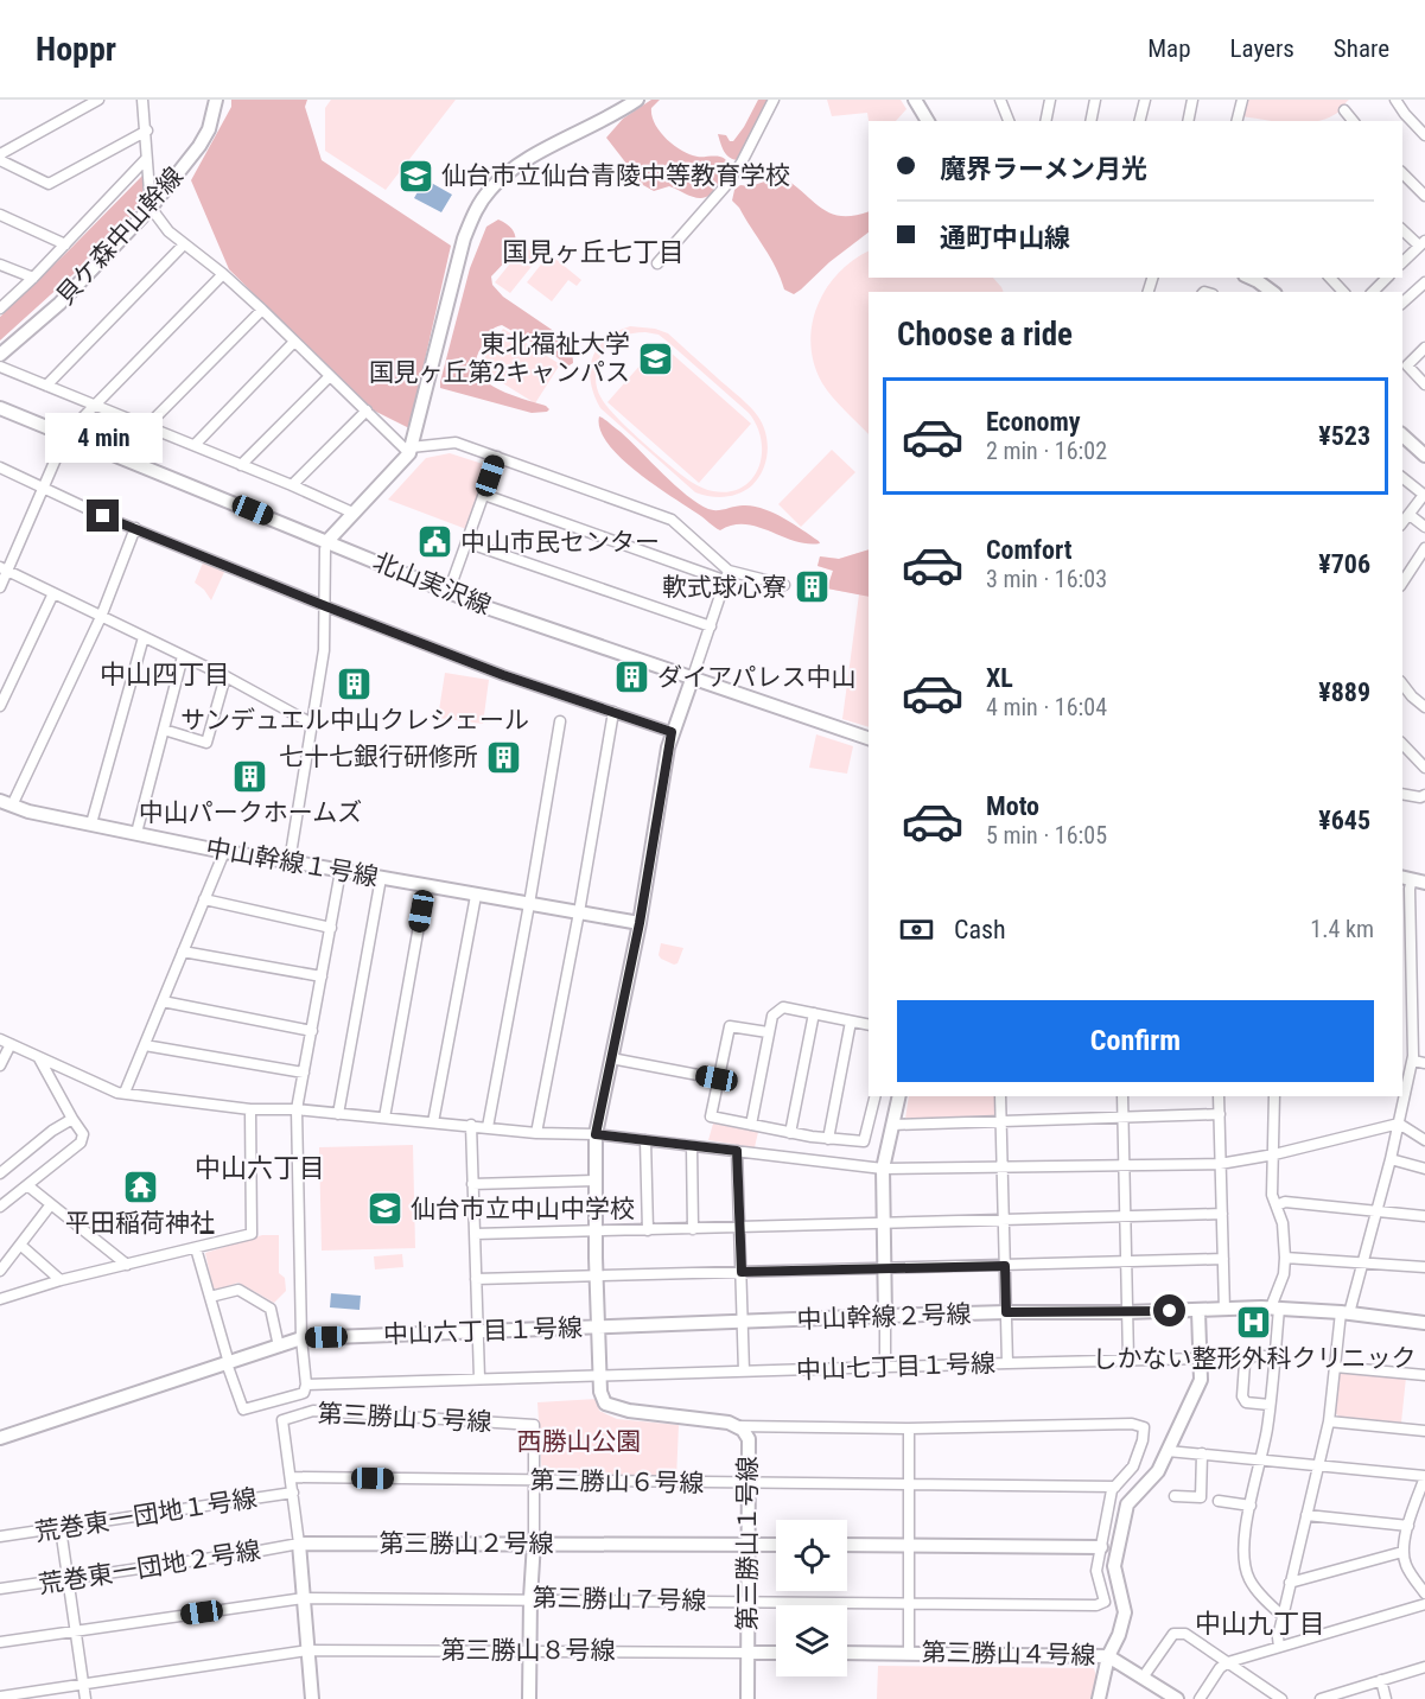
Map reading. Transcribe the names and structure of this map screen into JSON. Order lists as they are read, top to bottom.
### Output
{
  "streets": {
    "street": [
      "貝ケ森中山幹線",
      "北山実沢線",
      "中山幹線１号線",
      "中山幹線２号線",
      "中山六丁目１号線",
      "中山七丁目１号線",
      "第三勝山５号線",
      "第三勝山６号線",
      "荒巻東一団地１号線",
      "第三勝山２号線",
      "第三勝山１号線",
      "荒巻東一団地２号線",
      "第三勝山７号線",
      "第三勝山８号線",
      "第三勝山４号線"
    ]
  },
  "crossings": [
    ["中山幹線２号線", "中山六丁目１号線"],
    ["中山幹線２号線", "中山七丁目１号線"],
    ["中山幹線２号線", "第三勝山４号線"],
    ["中山六丁目１号線", "中山七丁目１号線"],
    ["中山七丁目１号線", "第三勝山１号線"],
    ["第三勝山５号線", "第三勝山６号線"],
    ["第三勝山５号線", "荒巻東一団地１号線"],
    ["第三勝山５号線", "第三勝山２号線"],
    ["第三勝山５号線", "荒巻東一団地２号線"],
    ["第三勝山６号線", "第三勝山１号線"],
    ["第三勝山２号線", "第三勝山１号線"],
    ["第三勝山２号線", "荒巻東一団地２号線"],
    ["第三勝山１号線", "第三勝山７号線"],
    ["第三勝山１号線", "第三勝山８号線"]
  ],
  "districts": [
    "国見ヶ丘七丁目",
    "中山四丁目",
    "中山六丁目",
    "中山九丁目"
  ],
  "parks": ["西勝山公園"],
  "places": {
    "school or university": ["仙台市立仙台青陵中等教育学校", "東北福祉大学 国見ヶ丘第2キャンパス", "仙台市立中山中学校"],
    "public building": ["中山市民センター"],
    "building": [
      "軟式球心寮",
      "ダイアパレス中山",
      "サンデュエル中山クレシェール",
      "七十七銀行研修所",
      "中山パークホームズ"
    ],
    "temple": ["平田稲荷神社"],
    "hospital": ["しかない整形外科クリニック"]
  },
  "page": {
    "header": "Hoppr",
    "nav": ["Map", "Layers", "Share"],
    "banner": ["魔界ラーメン月光", "通町中山線"],
    "heading": "Choose a ride",
    "list": [
      {
        "name": "Economy",
        "note": "2 min · 16:02",
        "value": "¥523"
      },
      {
        "name": "Comfort",
        "note": "3 min · 16:03",
        "value": "¥706"
      },
      {
        "name": "XL",
        "note": "4 min · 16:04",
        "value": "¥889"
      },
      {
        "name": "Moto",
        "note": "5 min · 16:05",
        "value": "¥645"
      }
    ],
    "bubble": "4 min",
    "pay": ["Cash", "1.4 km"],
    "buttons": "Confirm"
  }
}
